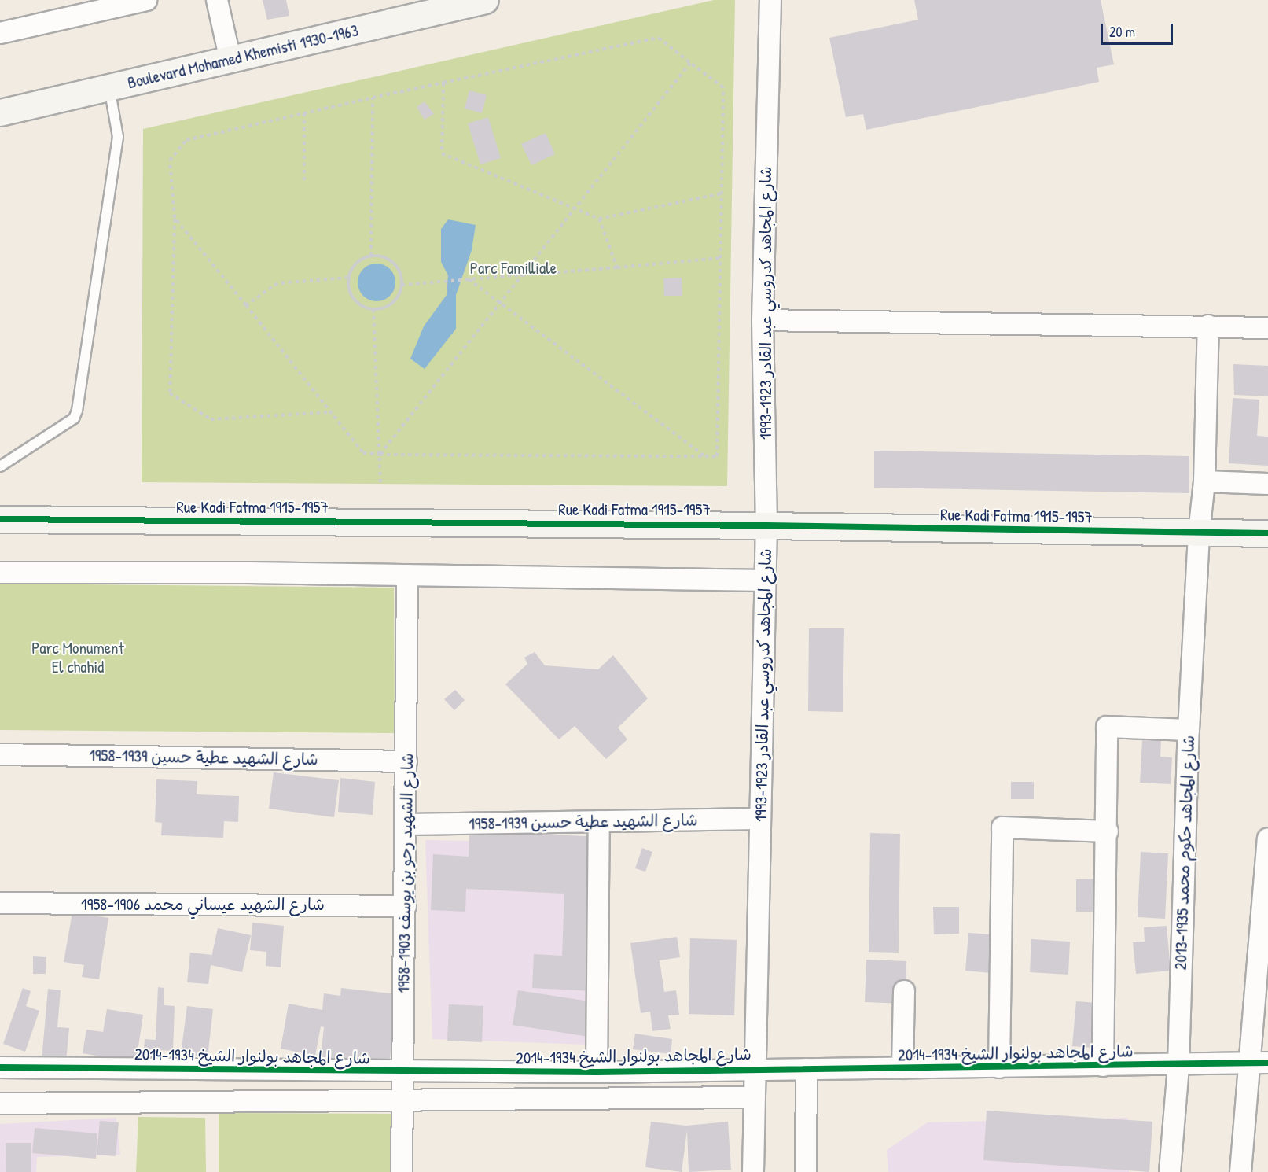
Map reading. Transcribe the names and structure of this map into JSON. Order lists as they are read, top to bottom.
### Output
{
  "streets": {
    "street": [
      "Boulevard Mohamed Khemisti 1930-1963",
      "شارع المجاهد كدروسي عبد القادر 1923-1993",
      "Rue Kadi Fatma 1915-1957",
      "شارع الشهيد عطية حسين 1939-1958",
      "شارع المجاهد حكوم محمد 1935-2013",
      "شارع الشهيد رحو بن يوسف 1903-1958",
      "شارع الشهيد عيساني محمد 1906-1958",
      "شارع المجاهد بولنوار الشيخ 1934-2014"
    ]
  },
  "crossings": [
    ["شارع المجاهد كدروسي عبد القادر 1923-1993", "Rue Kadi Fatma 1915-1957"],
    ["شارع المجاهد كدروسي عبد القادر 1923-1993", "شارع الشهيد عطية حسين 1939-1958"],
    ["شارع المجاهد كدروسي عبد القادر 1923-1993", "شارع المجاهد بولنوار الشيخ 1934-2014"],
    ["Rue Kadi Fatma 1915-1957", "شارع المجاهد حكوم محمد 1935-2013"],
    ["شارع الشهيد عطية حسين 1939-1958", "شارع الشهيد رحو بن يوسف 1903-1958"],
    ["شارع المجاهد حكوم محمد 1935-2013", "شارع المجاهد بولنوار الشيخ 1934-2014"],
    ["شارع الشهيد رحو بن يوسف 1903-1958", "شارع الشهيد عيساني محمد 1906-1958"],
    ["شارع الشهيد رحو بن يوسف 1903-1958", "شارع المجاهد بولنوار الشيخ 1934-2014"]
  ],
  "parks": ["Parc Familliale", "Parc Monument El chahid"],
  "scale_bar": "20 m"
}
